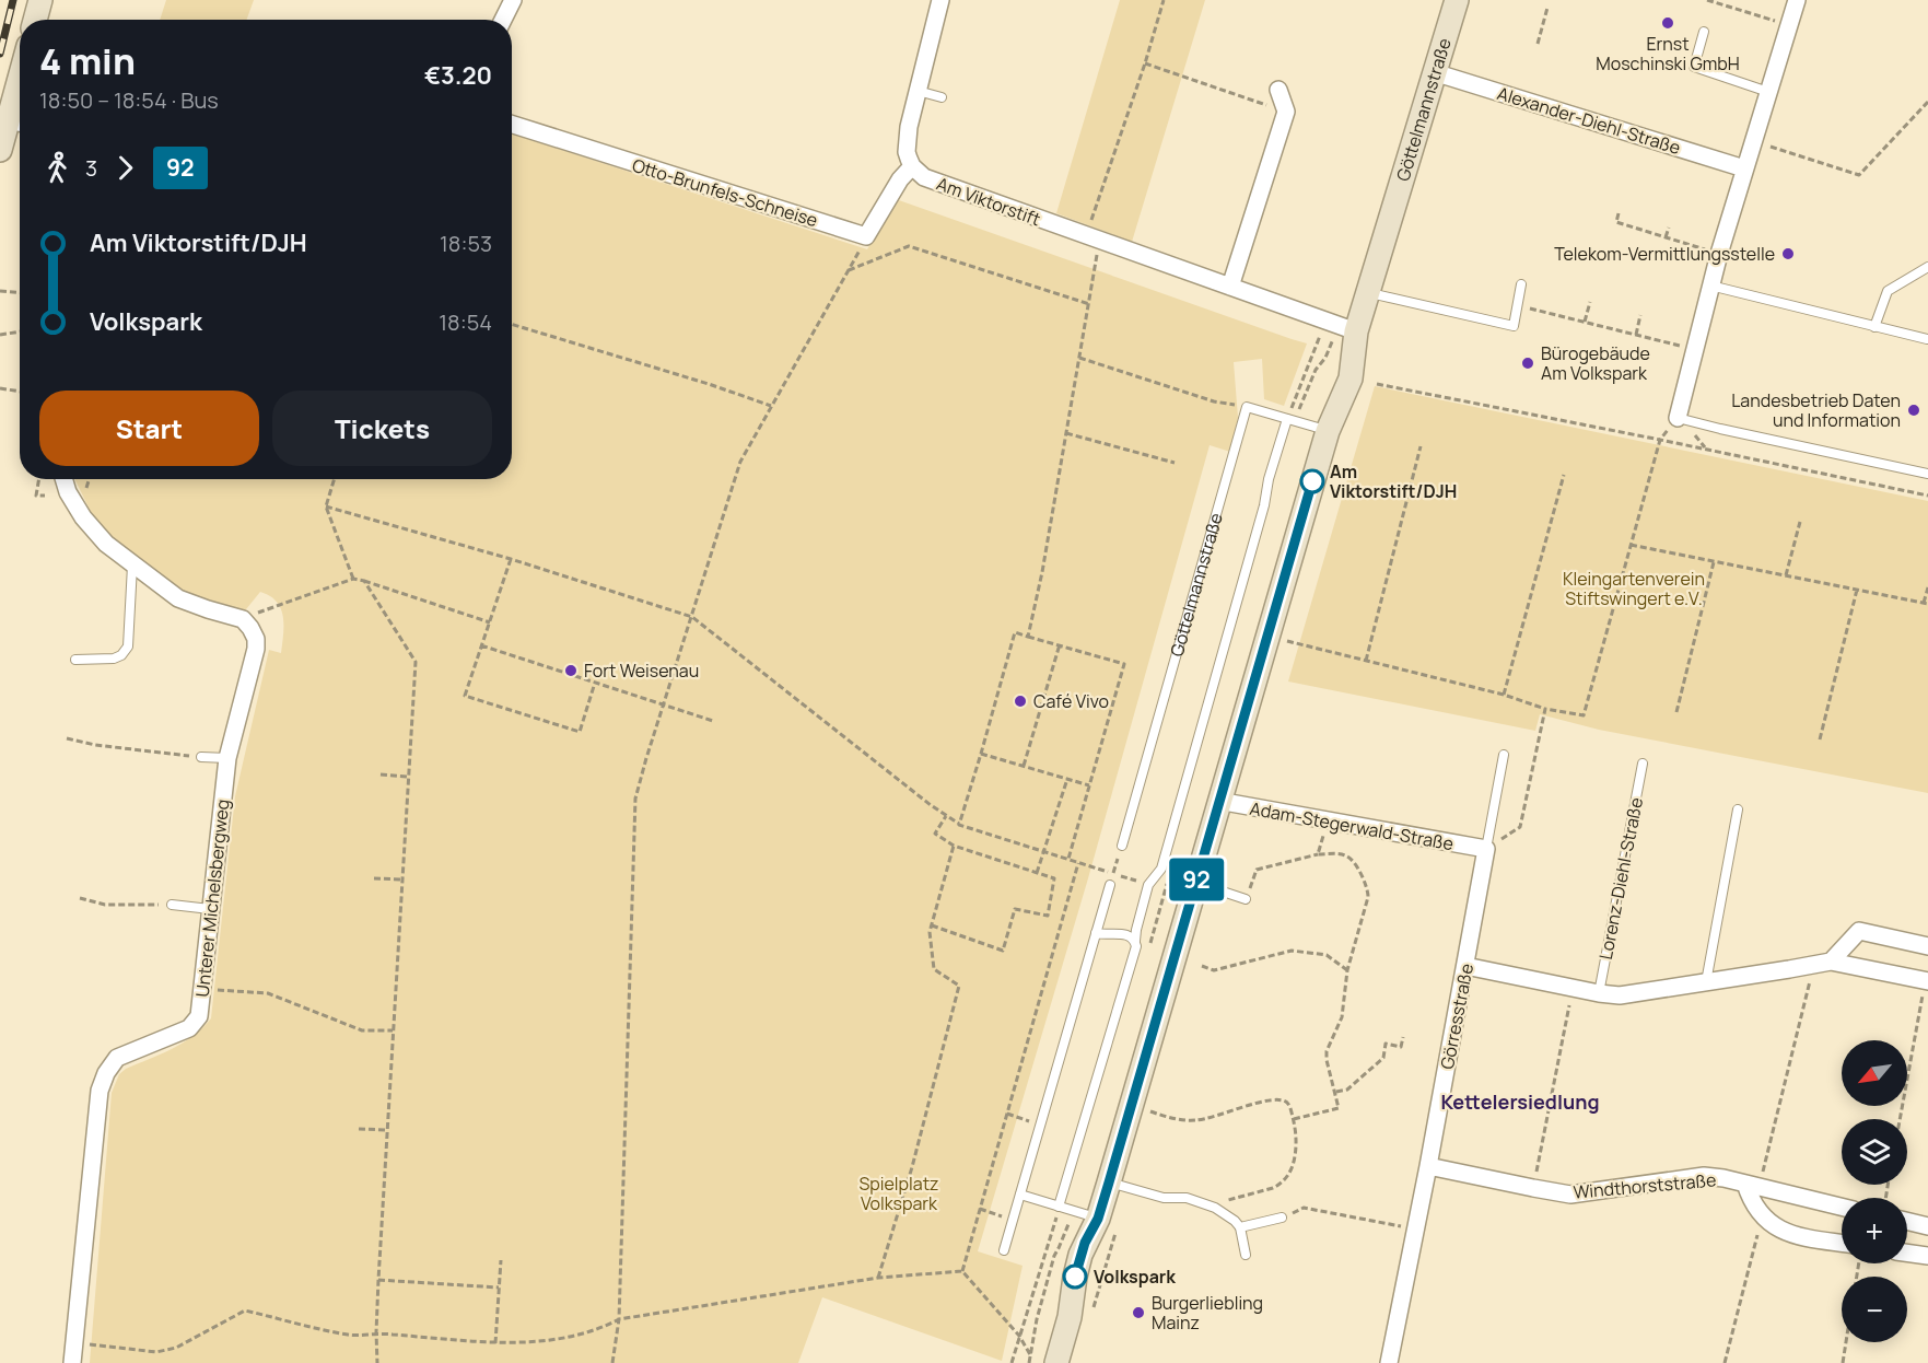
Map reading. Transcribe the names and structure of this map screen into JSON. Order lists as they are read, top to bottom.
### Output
{
  "streets": {
    "street": [
      "Göttelmannstraße",
      "Alexander-Diehl-Straße",
      "Otto-Brunfels-Schneise",
      "Am Viktorstift",
      "Adam-Stegerwald-Straße",
      "Unterer Michelsbergweg",
      "Görresstraße",
      "Windthorststraße"
    ],
    "lane": ["Lorenz-Diehl-Straße"]
  },
  "crossings": [
    ["Göttelmannstraße", "Alexander-Diehl-Straße"],
    ["Göttelmannstraße", "Am Viktorstift"],
    ["Göttelmannstraße", "Adam-Stegerwald-Straße"],
    ["Adam-Stegerwald-Straße", "Görresstraße"],
    ["Görresstraße", "Windthorststraße"]
  ],
  "districts": ["Kettelersiedlung"],
  "parks": ["Kleingartenverein Stiftswingert e.V.", "Spielplatz Volkspark"],
  "places": [
    "Ernst Moschinski GmbH",
    "Telekom-Vermittlungsstelle",
    "Bürogebäude Am Volkspark",
    "Landesbetrieb Daten und Information",
    "Am Viktorstift/DJH",
    "Fort Weisenau",
    "Café Vivo",
    "Volkspark",
    "Burgerliebling Mainz"
  ],
  "lines": ["bus line 92"],
  "north": "bottom left",
  "page": {
    "on_map": "92",
    "heading": ["4 min", "18:50 – 18:54 · Bus", "€3.20"],
    "legs": ["3", "92"],
    "list": [
      {
        "name": "Am Viktorstift/DJH",
        "value": "18:53"
      },
      {
        "name": "Volkspark",
        "value": "18:54"
      }
    ],
    "buttons": ["Start", "Tickets"],
    "map_buttons": ["+", "−"]
  }
}
